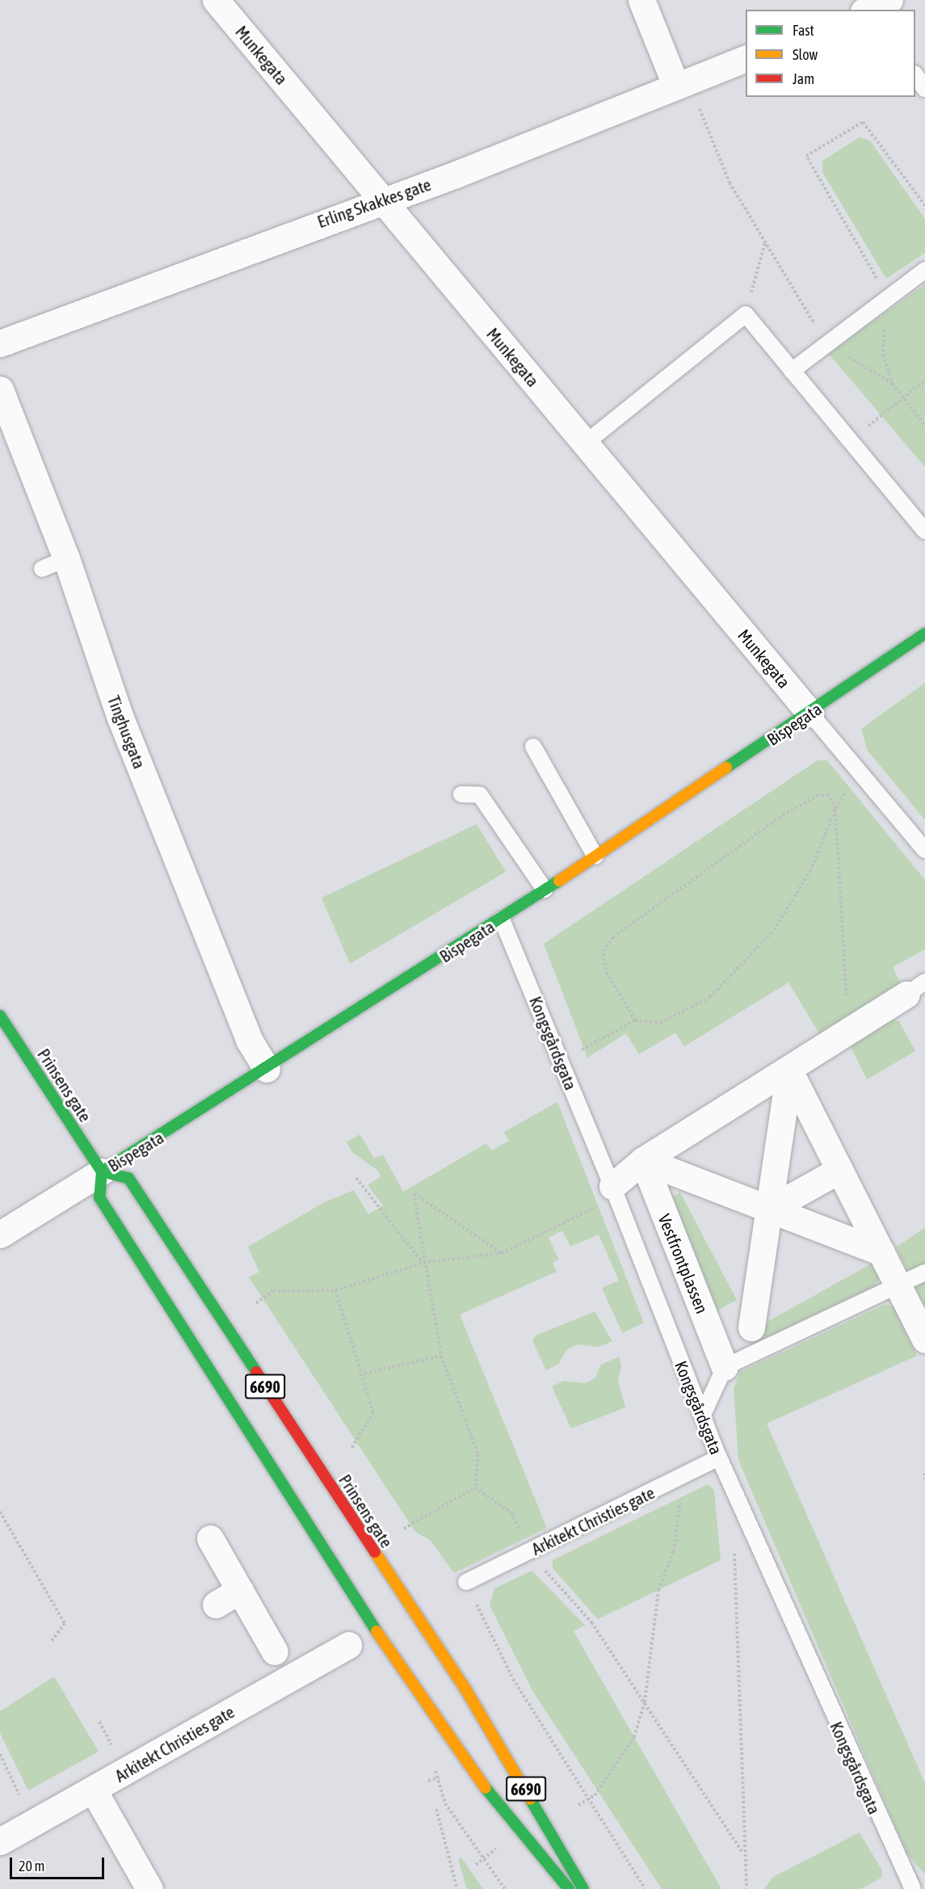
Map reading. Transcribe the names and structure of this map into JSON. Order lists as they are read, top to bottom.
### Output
{
  "streets": {
    "main road": ["Bispegata", "Prinsens gate", "6690"],
    "street": [
      "Munkegata",
      "Erling Skakkes gate",
      "Tinghusgata",
      "Vestfrontplassen",
      "Arkitekt Christies gate"
    ],
    "lane": ["Kongsgårdsgata"]
  },
  "crossings": [
    ["Munkegata", "Erling Skakkes gate"],
    ["Munkegata", "Bispegata"],
    ["Bispegata", "Tinghusgata"],
    ["Bispegata", "Kongsgårdsgata"],
    ["Bispegata", "Prinsens gate"],
    ["Bispegata", "6690"],
    ["Kongsgårdsgata", "Arkitekt Christies gate"],
    ["Prinsens gate", "6690"]
  ],
  "legend": ["Fast", "Slow", "Jam"],
  "scale_bar": "20 m"
}
